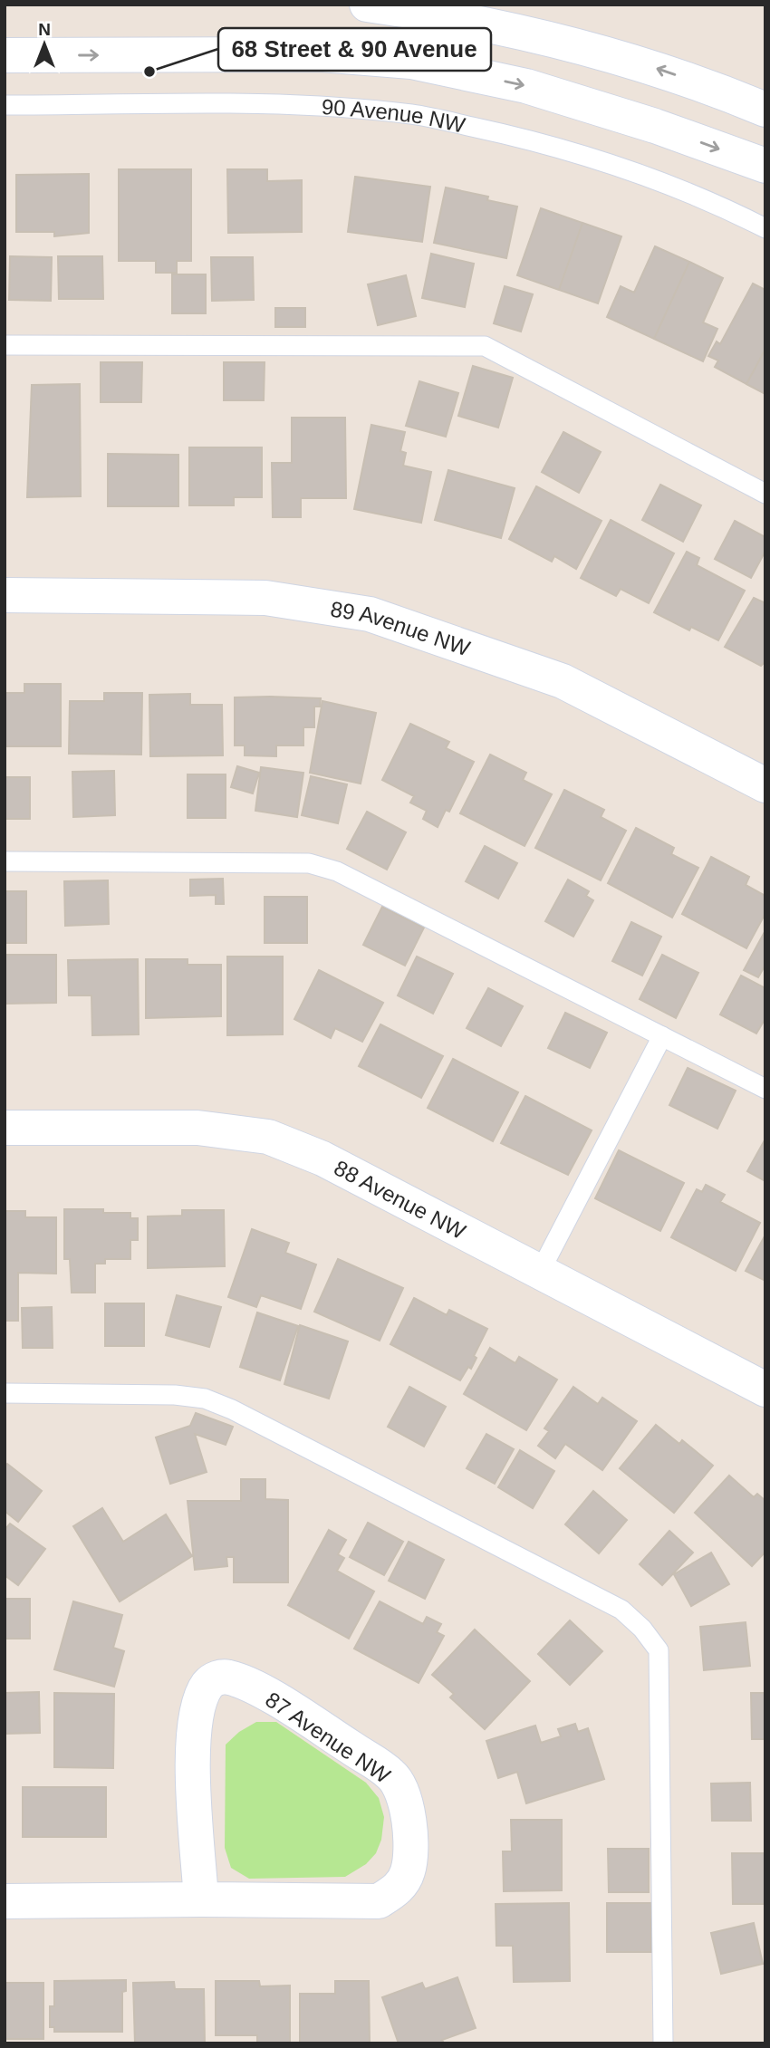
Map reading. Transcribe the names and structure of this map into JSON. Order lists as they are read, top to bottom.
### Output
{
  "streets": {
    "street": ["89 Avenue NW", "88 Avenue NW", "87 Avenue NW"],
    "lane": ["90 Avenue NW"]
  },
  "places": ["68 Street & 90 Avenue"],
  "north": "top"
}
